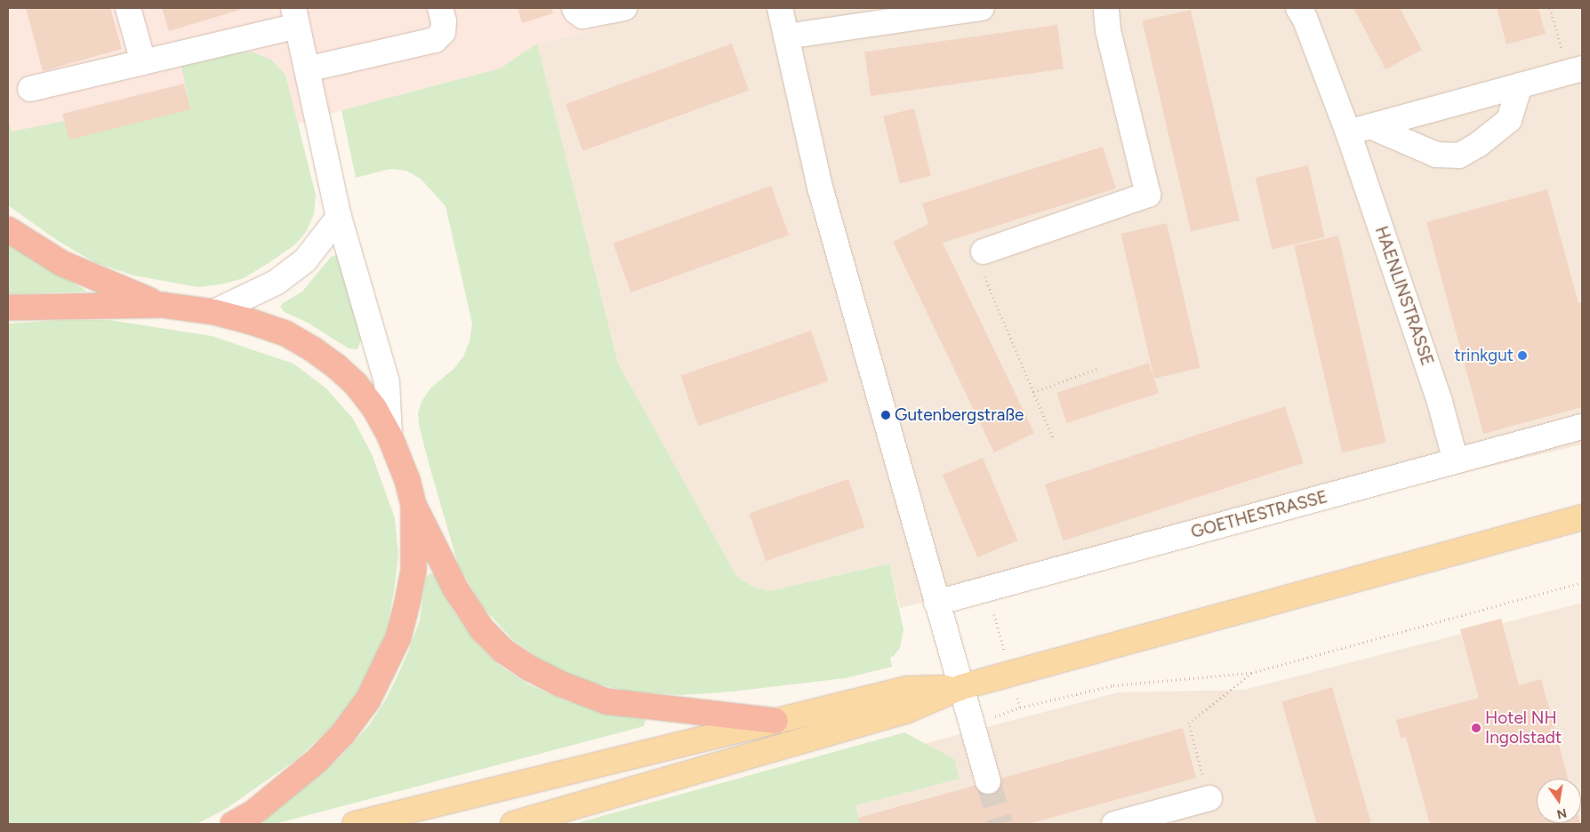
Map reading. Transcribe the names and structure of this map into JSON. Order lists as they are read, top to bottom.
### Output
{
  "streets": {
    "street": ["HAENLINSTRASSE", "GOETHESTRASSE"]
  },
  "crossings": [
    ["HAENLINSTRASSE", "GOETHESTRASSE"]
  ],
  "places": ["trinkgut", "Gutenbergstraße", "Hotel NH Ingolstadt"],
  "north": "bottom"
}
